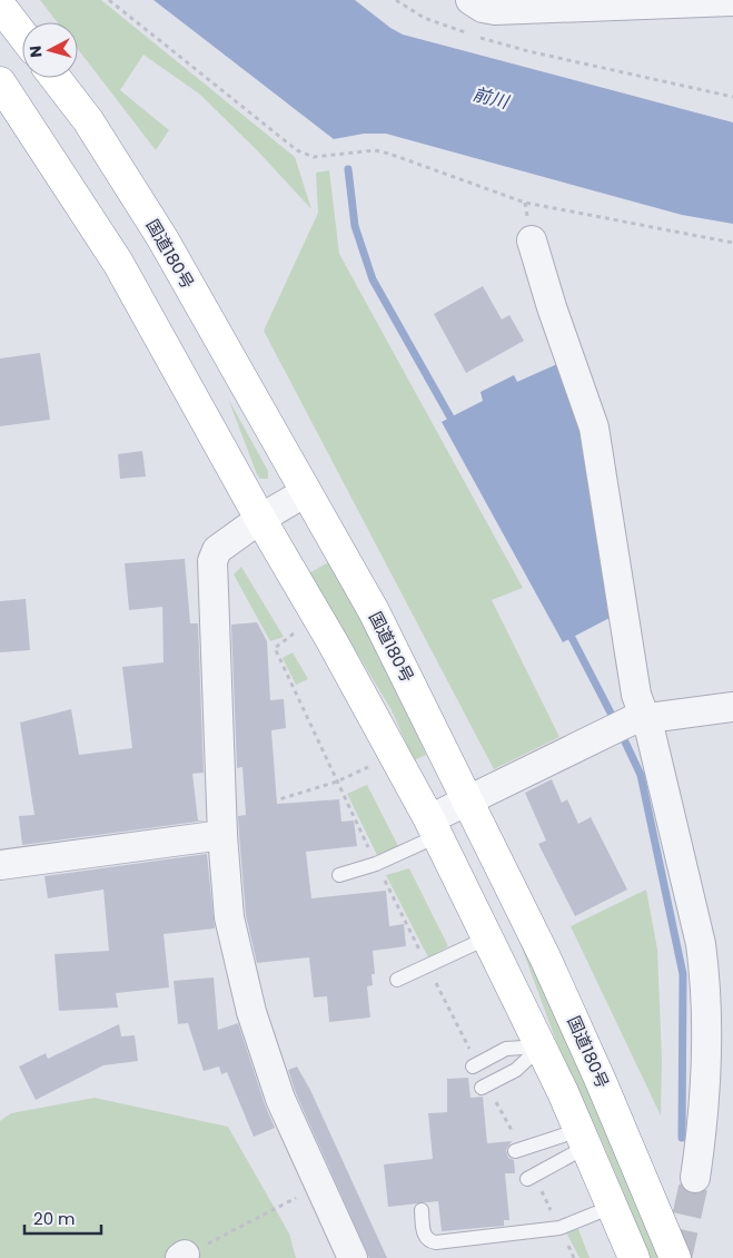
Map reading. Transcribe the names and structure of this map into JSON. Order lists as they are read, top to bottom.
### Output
{
  "streets": {
    "highway": ["国道180号"]
  },
  "water": ["前川"],
  "scale_bar": "20 m",
  "north": "left"
}
